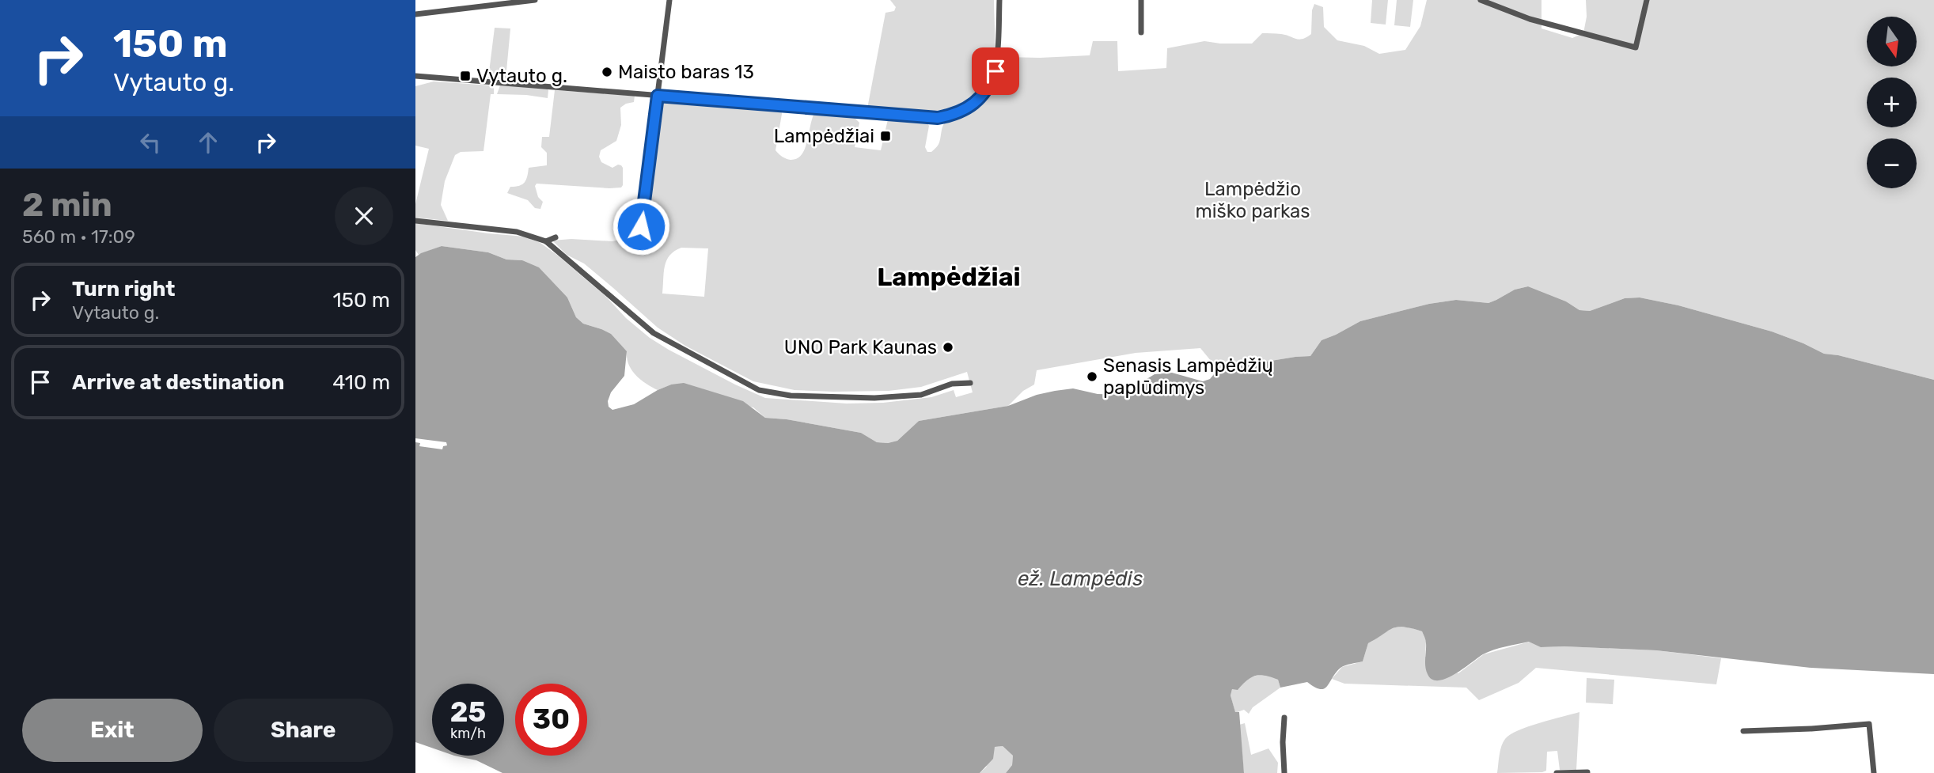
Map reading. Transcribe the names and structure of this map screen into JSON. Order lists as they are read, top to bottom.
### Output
{
  "districts": ["Lampėdžiai"],
  "water": ["ež. Lampėdis"],
  "parks": ["Lampėdžio miško parkas"],
  "places": {
    "other": ["Maisto baras 13", "UNO Park Kaunas", "Senasis Lampėdžių paplūdimys"],
    "transit": ["Vytauto g.", "Lampėdžiai"]
  },
  "north": "bottom",
  "page": {
    "turn": ["150 m", "Vytauto g."],
    "map_buttons": ["+", "−"],
    "heading": ["2 min", "560 m · 17:09"],
    "list": [
      {
        "name": "Turn right",
        "note": "Vytauto g.",
        "value": "150 m"
      },
      {
        "name": "Arrive at destination",
        "value": "410 m"
      }
    ],
    "speed": "25 km/h",
    "limit": "30",
    "buttons": ["Exit", "Share"]
  }
}
